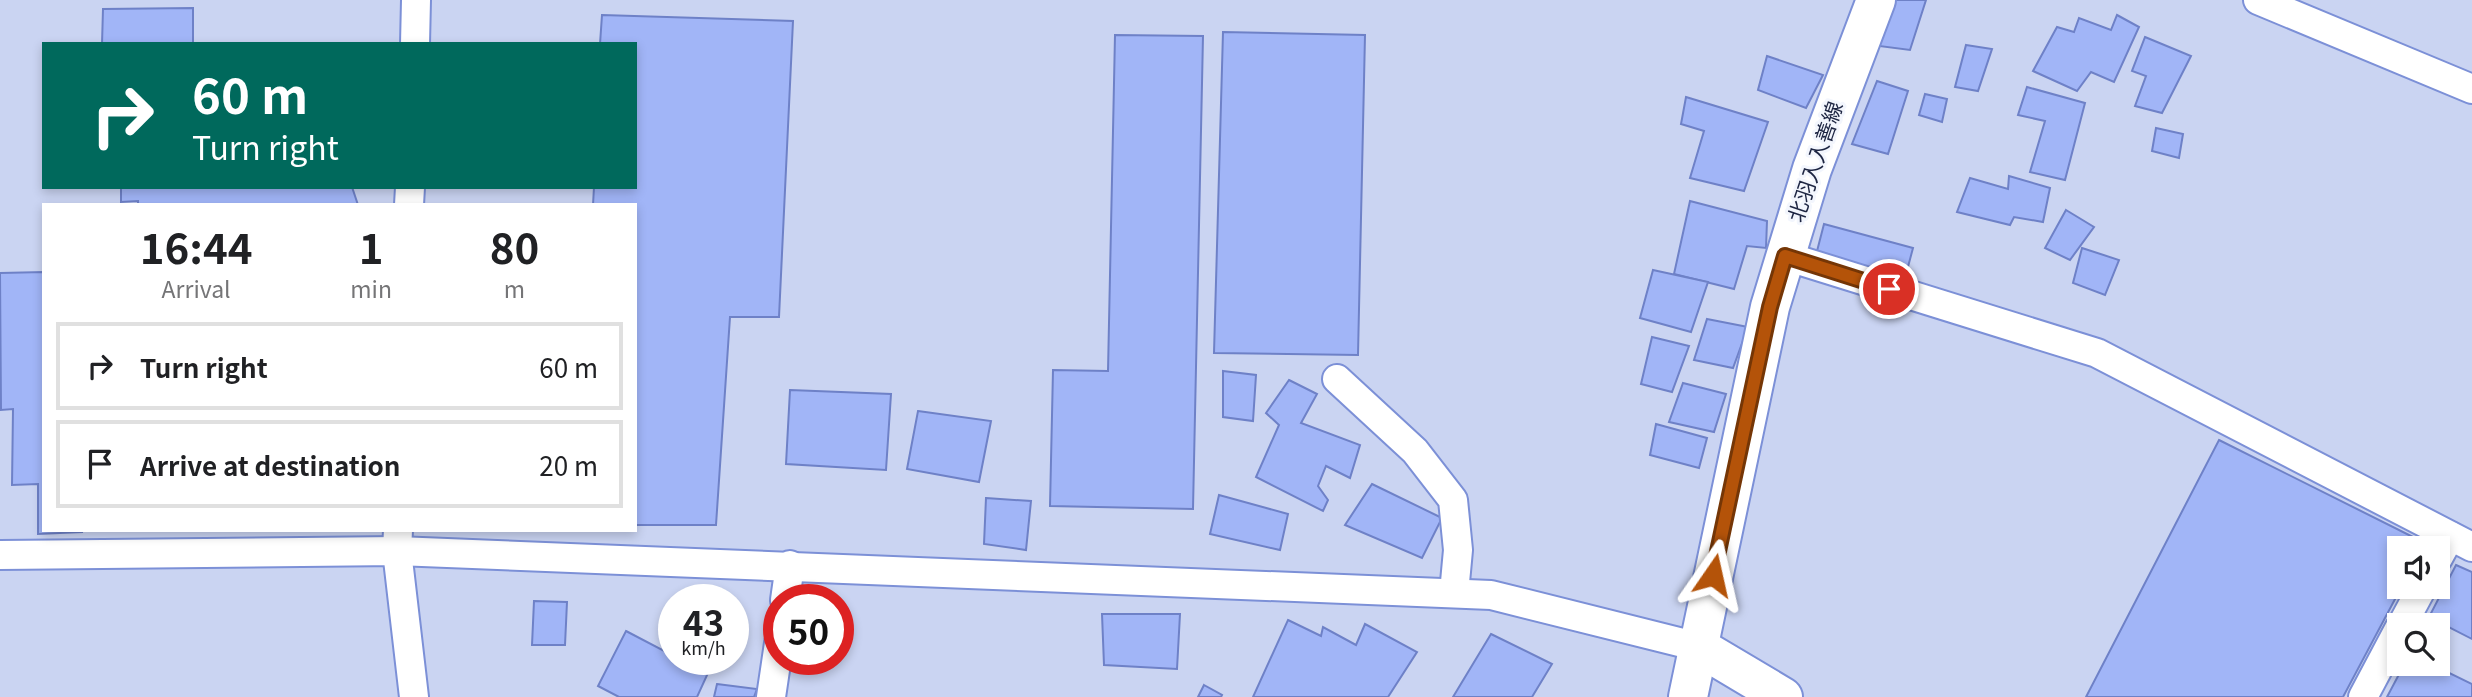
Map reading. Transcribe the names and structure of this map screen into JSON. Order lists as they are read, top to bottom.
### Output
{
  "streets": {
    "main road": ["北羽入入善線"]
  },
  "page": {
    "turn": ["60 m", "Turn right"],
    "eta": [
      "16:44",
      "Arrival",
      "1",
      "min",
      "80",
      "m"
    ],
    "list": [
      {
        "name": "Turn right",
        "value": "60 m"
      },
      {
        "name": "Arrive at destination",
        "value": "20 m"
      }
    ],
    "speed": "43 km/h",
    "limit": "50"
  }
}
